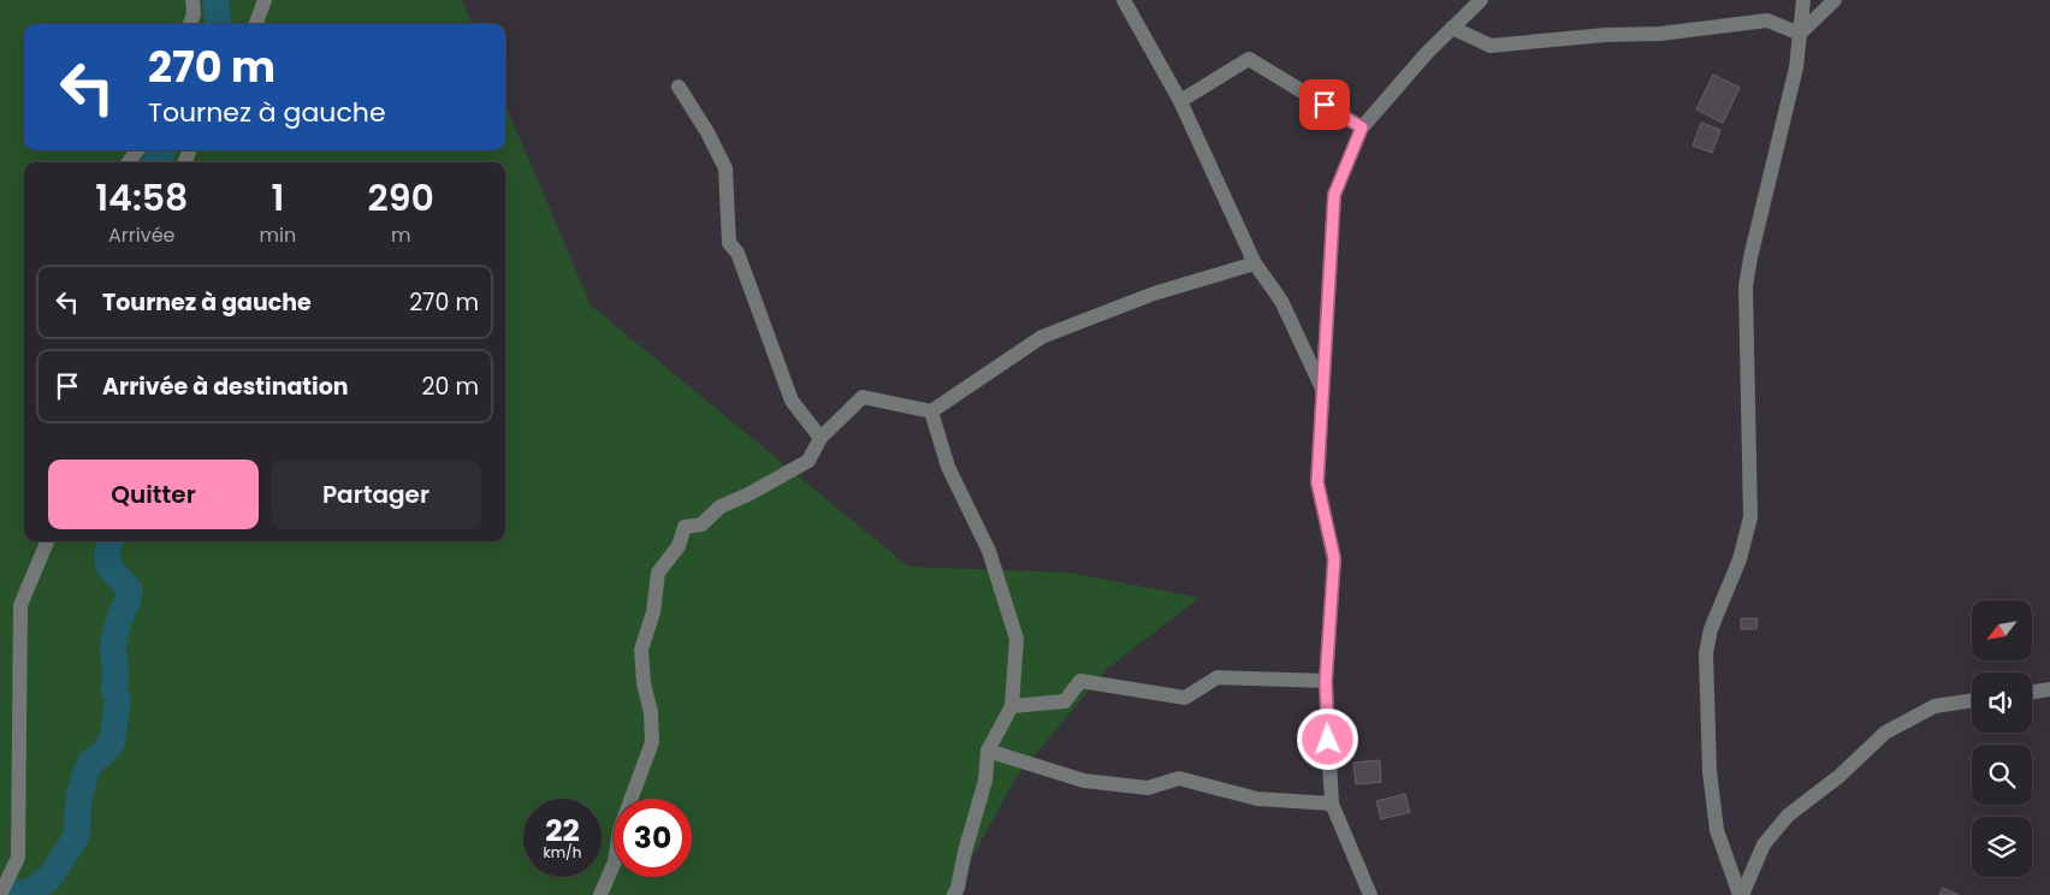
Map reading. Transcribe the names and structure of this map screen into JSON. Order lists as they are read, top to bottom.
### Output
{
  "north": "bottom left",
  "page": {
    "turn": ["270 m", "Tournez à gauche"],
    "eta": [
      "14:58",
      "Arrivée",
      "1",
      "min",
      "290",
      "m"
    ],
    "list": [
      {
        "name": "Tournez à gauche",
        "value": "270 m"
      },
      {
        "name": "Arrivée à destination",
        "value": "20 m"
      }
    ],
    "buttons": ["Quitter", "Partager"],
    "speed": "22 km/h",
    "limit": "30"
  }
}
